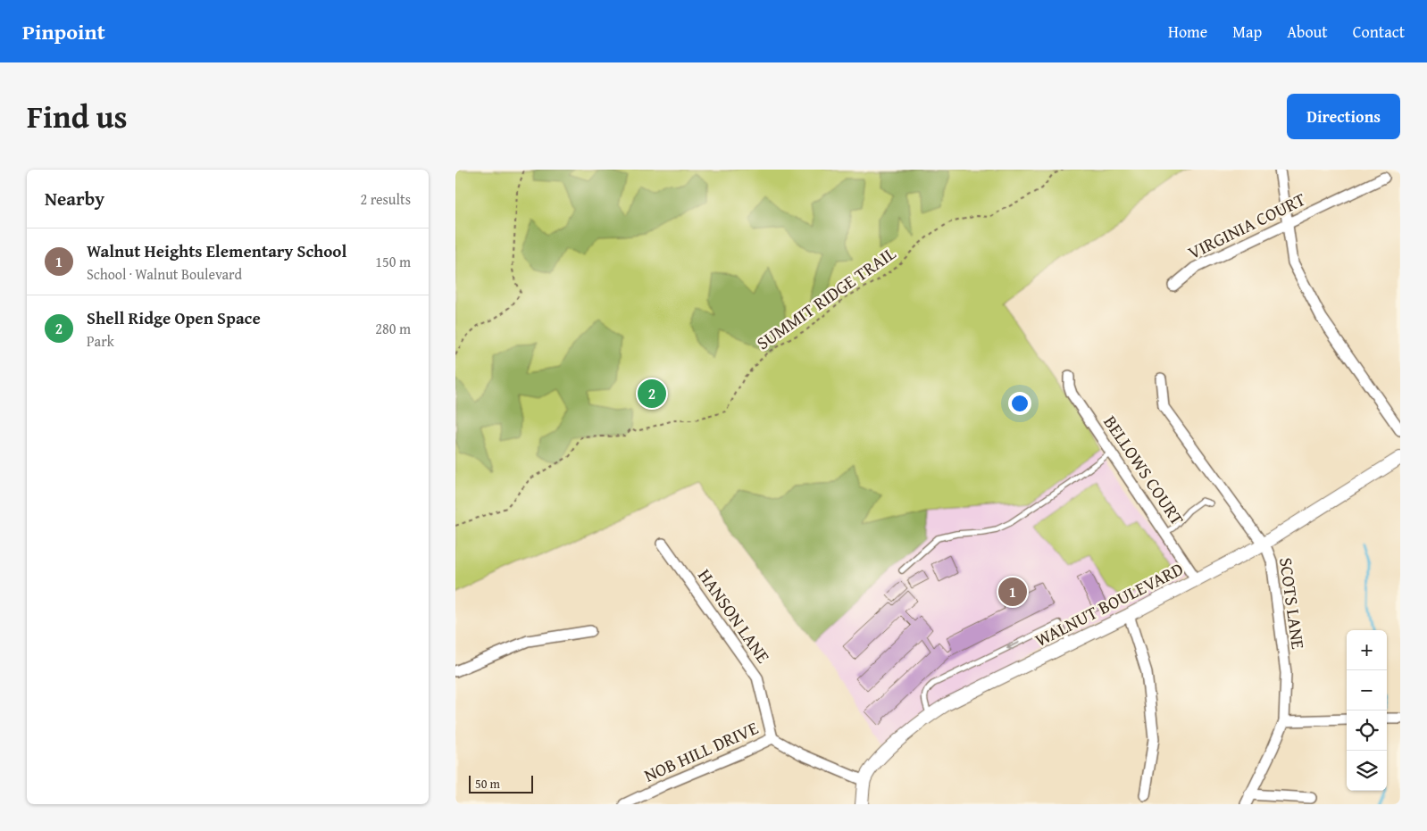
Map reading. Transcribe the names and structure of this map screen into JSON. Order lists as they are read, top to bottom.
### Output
{
  "streets": {
    "street": [
      "VIRGINIA COURT",
      "BELLOWS COURT",
      "SCOTS LANE",
      "WALNUT BOULEVARD",
      "HANSON LANE",
      "NOB HILL DRIVE"
    ],
    "path": ["SUMMIT RIDGE TRAIL"]
  },
  "crossings": [
    ["BELLOWS COURT", "WALNUT BOULEVARD"],
    ["SCOTS LANE", "WALNUT BOULEVARD"],
    ["WALNUT BOULEVARD", "NOB HILL DRIVE"],
    ["HANSON LANE", "NOB HILL DRIVE"]
  ],
  "scale_bar": "50 m",
  "page": {
    "header": "Pinpoint",
    "nav": [
      "Home",
      "Map",
      "About",
      "Contact"
    ],
    "title": "Find us",
    "buttons": "Directions",
    "heading": ["Nearby", "2 results"],
    "list": [
      {
        "mark": "1",
        "name": "Walnut Heights Elementary School",
        "note": "School · Walnut Boulevard",
        "value": "150 m"
      },
      {
        "mark": "2",
        "name": "Shell Ridge Open Space",
        "note": "Park",
        "value": "280 m"
      }
    ],
    "pins": ["2", "1"],
    "map_buttons": ["+", "−"],
    "scale": "50 m"
  }
}
